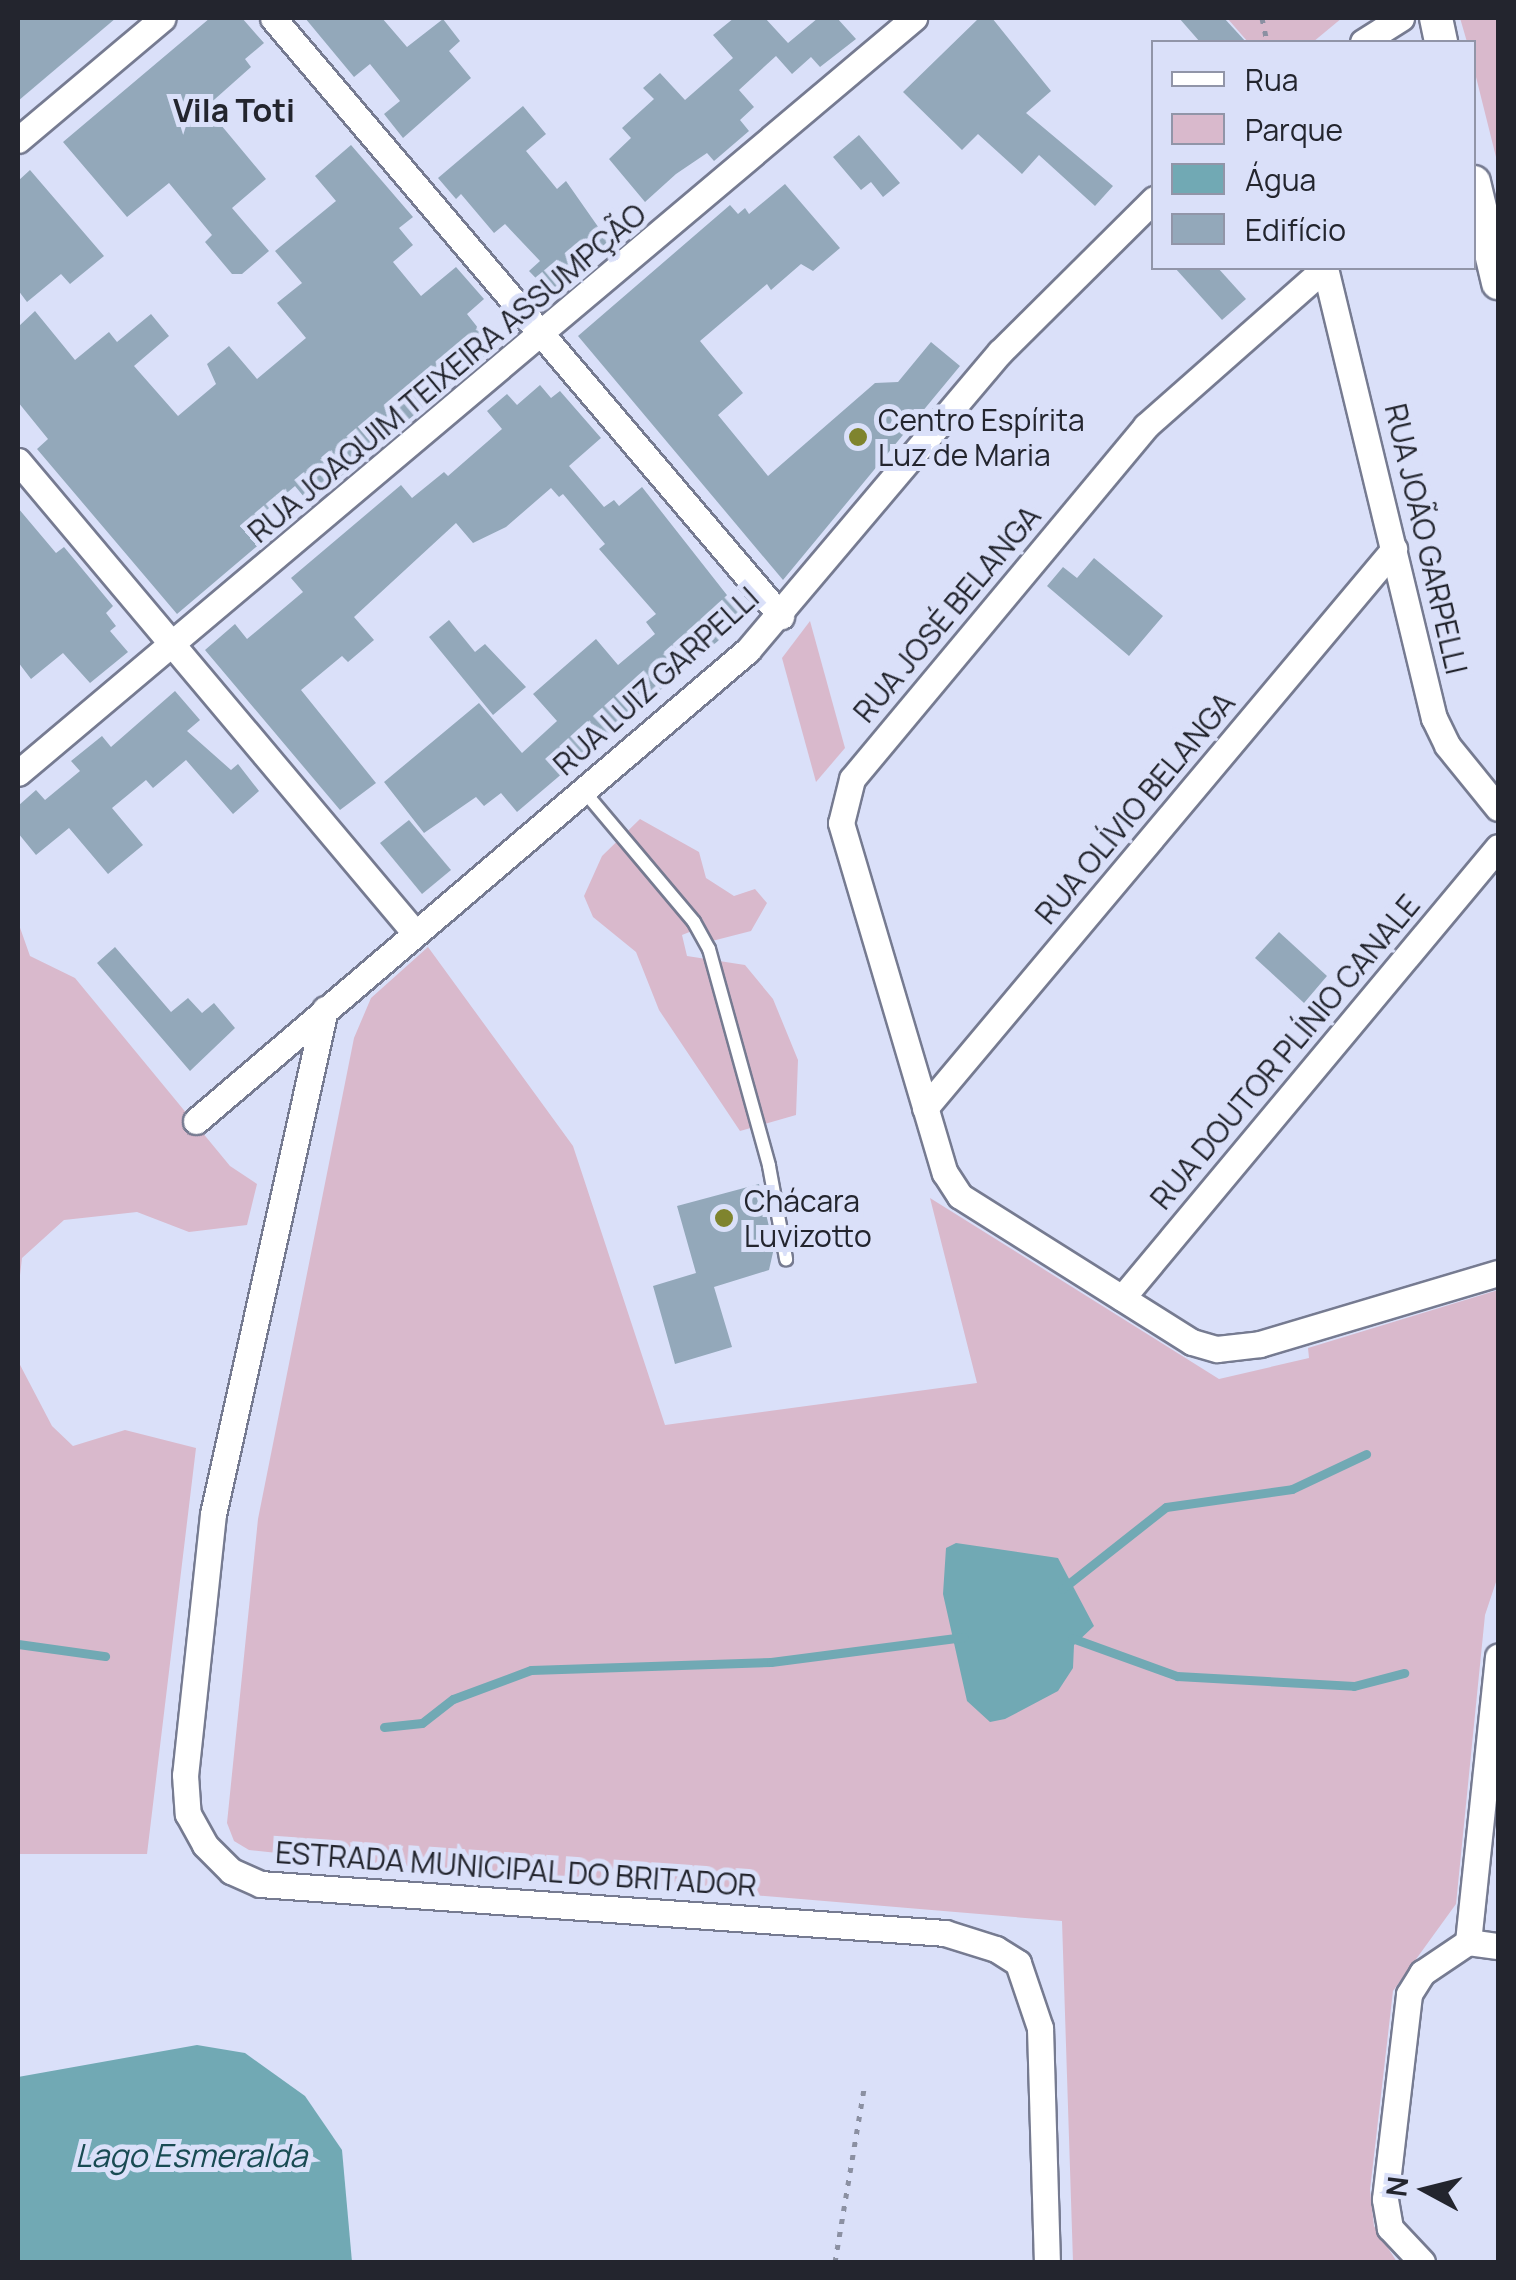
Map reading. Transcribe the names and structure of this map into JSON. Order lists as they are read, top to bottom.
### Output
{
  "streets": {
    "street": [
      "RUA JOAQUIM TEIXEIRA ASSUMPÇÃO",
      "RUA JOÃO GARPELLI",
      "RUA JOSÉ BELANGA",
      "RUA LUIZ GARPELLI",
      "RUA OLÍVIO BELANGA",
      "RUA DOUTOR PLÍNIO CANALE",
      "ESTRADA MUNICIPAL DO BRITADOR"
    ]
  },
  "crossings": [
    ["RUA JOÃO GARPELLI", "RUA OLÍVIO BELANGA"],
    ["RUA JOSÉ BELANGA", "RUA OLÍVIO BELANGA"],
    ["RUA LUIZ GARPELLI", "ESTRADA MUNICIPAL DO BRITADOR"]
  ],
  "districts": ["Vila Toti"],
  "water": ["Lago Esmeralda"],
  "places": ["Centro Espírita Luz de Maria", "Chácara Luvizotto"],
  "legend": [
    "Rua",
    "Parque",
    "Água",
    "Edifício"
  ],
  "north": "left"
}
